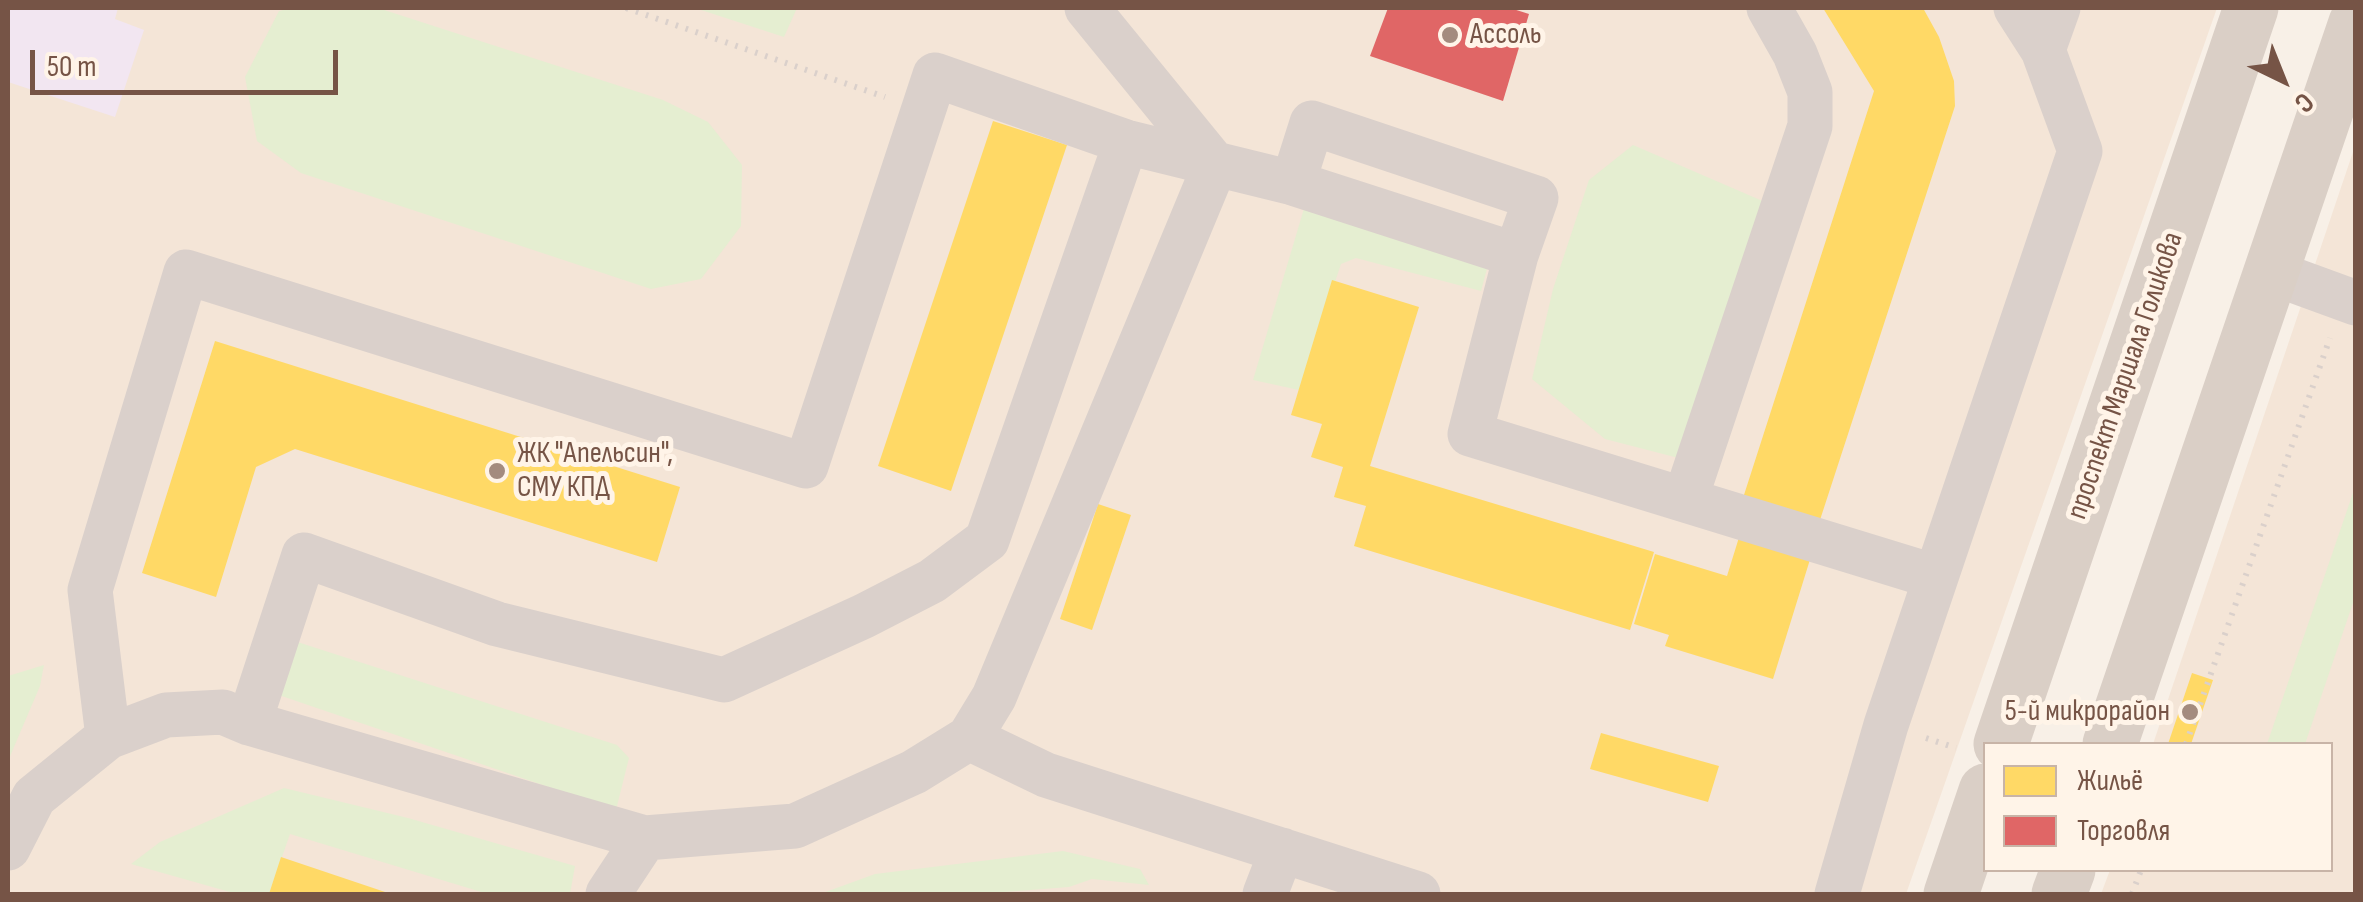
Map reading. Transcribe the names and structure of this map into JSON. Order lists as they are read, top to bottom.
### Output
{
  "streets": {
    "main road": ["проспект Маршала Голикова"]
  },
  "places": ["Ассоль", "ЖК \"Апельсин\", СМУ КПД", "5-й микрорайон"],
  "legend": ["Жильё", "Торговля"],
  "scale_bar": "50 m",
  "north": "bottom right"
}
